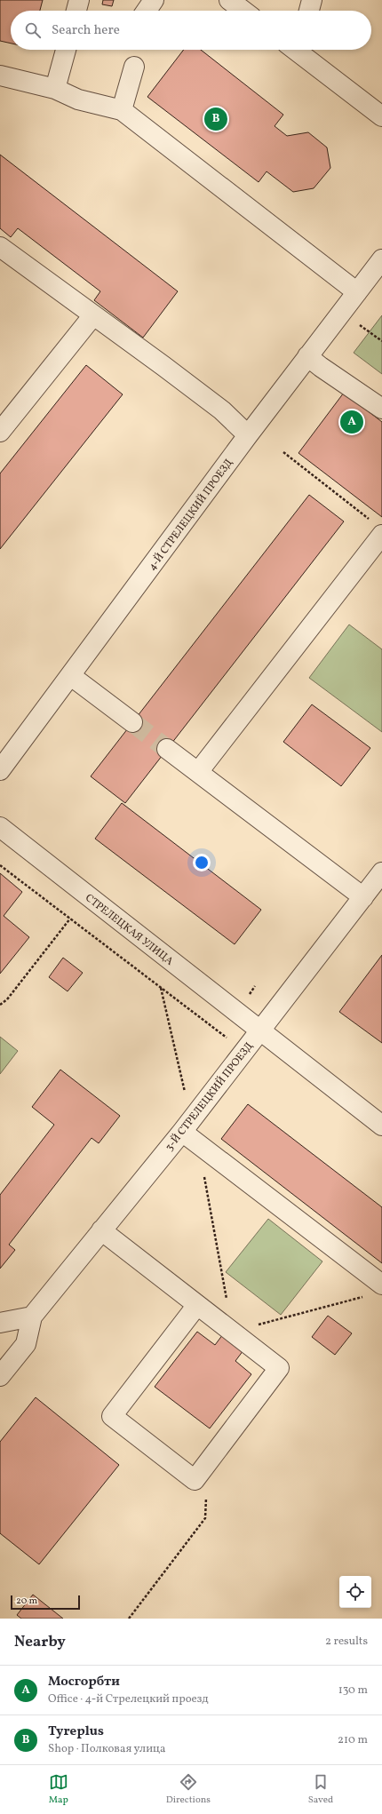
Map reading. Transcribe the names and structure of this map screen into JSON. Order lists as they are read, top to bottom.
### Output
{
  "streets": {
    "street": ["4-Й СТРЕЛЕЦКИЙ ПРОЕЗД", "СТРЕЛЕЦКАЯ УЛИЦА", "3-Й СТРЕЛЕЦКИЙ ПРОЕЗД"]
  },
  "crossings": [
    ["СТРЕЛЕЦКАЯ УЛИЦА", "3-Й СТРЕЛЕЦКИЙ ПРОЕЗД"]
  ],
  "scale_bar": "20 m",
  "page": {
    "search": "Search here",
    "pins": ["B", "A"],
    "scale": "20 m",
    "heading": ["Nearby", "2 results"],
    "list": [
      {
        "mark": "A",
        "name": "Мосгорбти",
        "note": "Office · 4-й Стрелецкий проезд",
        "value": "130 m"
      },
      {
        "mark": "B",
        "name": "Tyreplus",
        "note": "Shop · Полковая улица",
        "value": "210 m"
      }
    ],
    "nav": ["Map", "Directions", "Saved"]
  }
}
